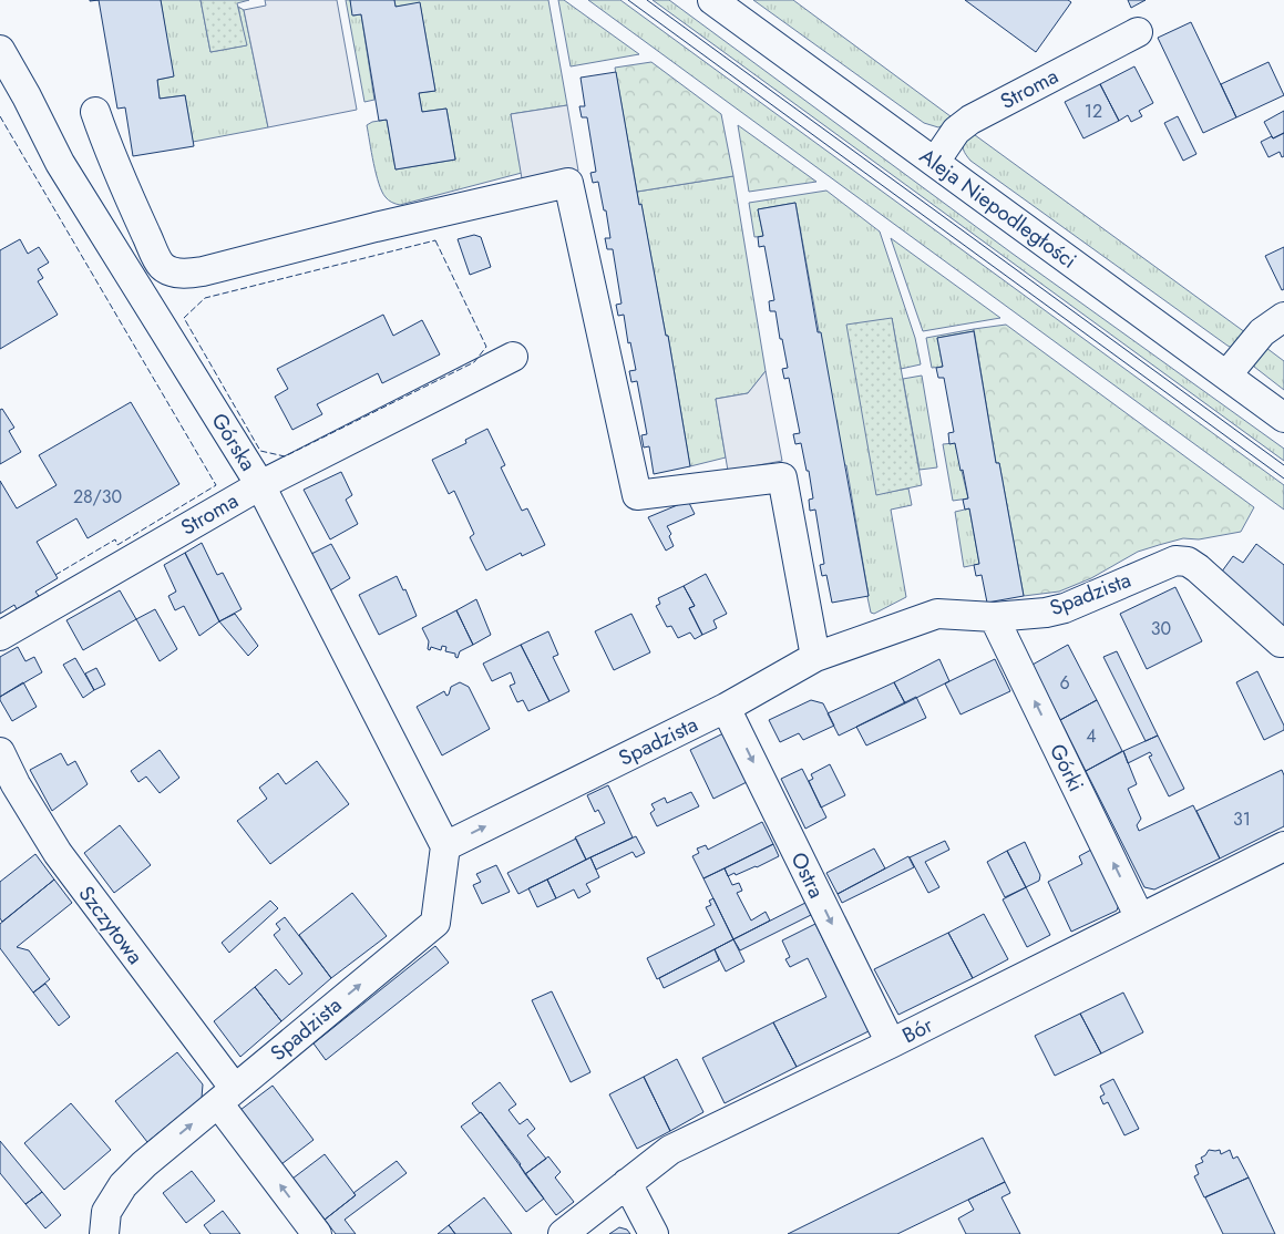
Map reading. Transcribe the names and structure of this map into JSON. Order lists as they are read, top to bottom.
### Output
{
  "streets": {
    "street": [
      "Stroma",
      "Aleja Niepodległości",
      "Górska",
      "Spadzista",
      "Górki",
      "Ostra",
      "Szczytowa",
      "Bór"
    ]
  },
  "crossings": [
    ["Stroma", "Aleja Niepodległości"],
    ["Stroma", "Górska"],
    ["Górska", "Spadzista"],
    ["Spadzista", "Górki"],
    ["Spadzista", "Ostra"],
    ["Spadzista", "Szczytowa"],
    ["Górki", "Bór"],
    ["Ostra", "Bór"]
  ],
  "one_way": ["Spadzista", "Górki", "Ostra"],
  "house_numbers": [
    "12",
    "28/30",
    "30",
    "6",
    "4",
    "31"
  ]
}
